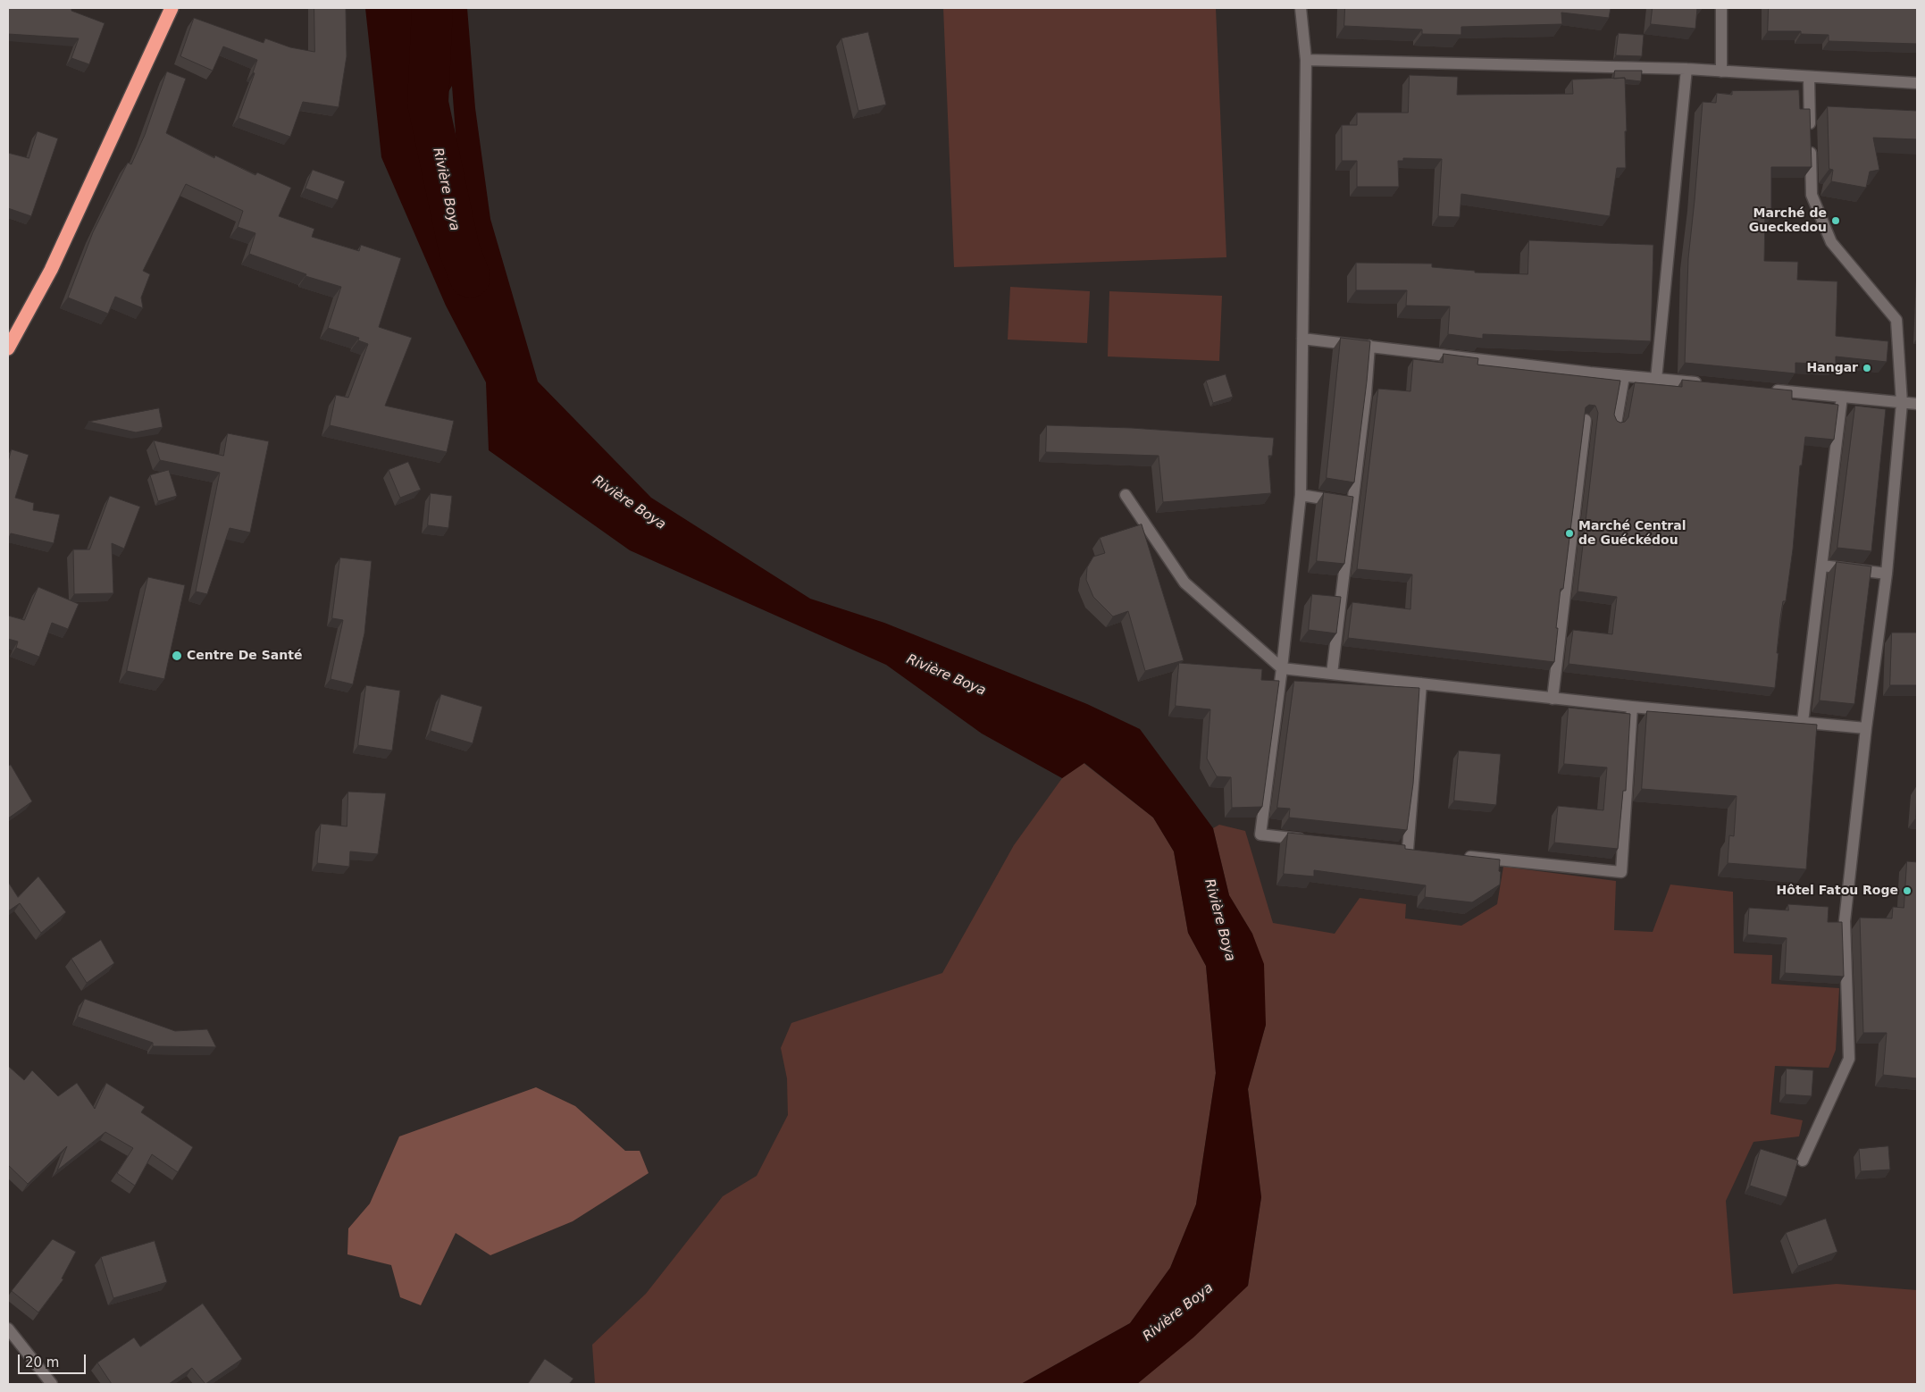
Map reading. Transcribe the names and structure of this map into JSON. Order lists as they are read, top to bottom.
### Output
{
  "water": ["Rivière Boya"],
  "places": [
    "Marché de Gueckedou",
    "Hangar",
    "Marché Central de Guéckédou",
    "Centre De Santé",
    "Hôtel Fatou Roge"
  ],
  "scale_bar": "20 m"
}
